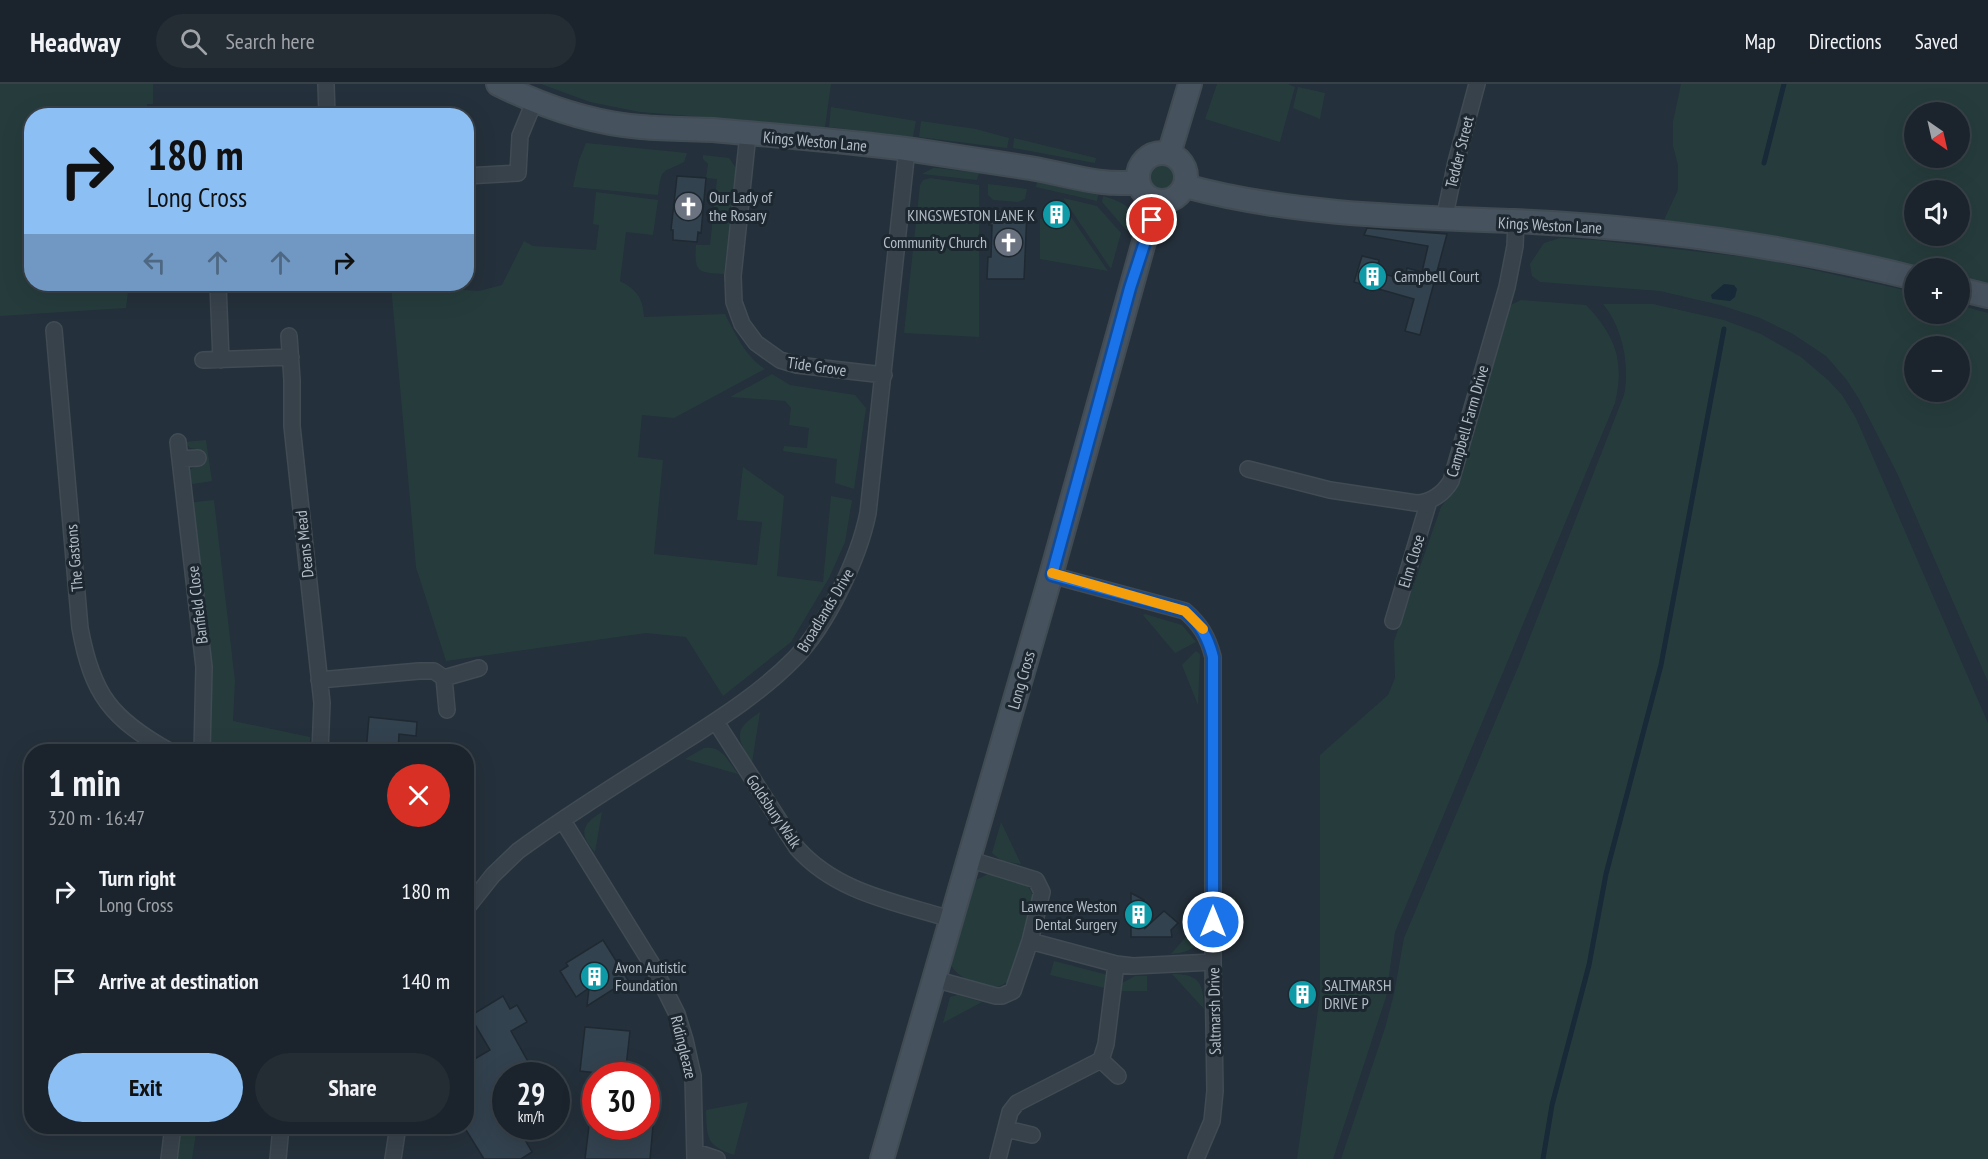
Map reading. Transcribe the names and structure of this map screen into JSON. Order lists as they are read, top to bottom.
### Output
{
  "streets": {
    "street": [
      "Kings Weston Lane",
      "Tedder Street",
      "Tide Grove",
      "Campbell Farm Drive",
      "Deans Mead",
      "The Gastons",
      "Elm Close",
      "Banfield Close",
      "Broadlands Drive",
      "Long Cross",
      "Goldsbury Walk",
      "Saltmarsh Drive",
      "Ridingleaze"
    ]
  },
  "crossings": [
    ["Kings Weston Lane", "Tedder Street"],
    ["Kings Weston Lane", "Tide Grove"],
    ["Kings Weston Lane", "Campbell Farm Drive"],
    ["Kings Weston Lane", "Broadlands Drive"],
    ["Kings Weston Lane", "Long Cross"],
    ["Tide Grove", "Broadlands Drive"],
    ["Campbell Farm Drive", "Elm Close"],
    ["Broadlands Drive", "Goldsbury Walk"],
    ["Broadlands Drive", "Ridingleaze"],
    ["Long Cross", "Goldsbury Walk"],
    ["Long Cross", "Saltmarsh Drive"]
  ],
  "places": {
    "church": ["Our Lady of the Rosary", "Community Church"],
    "building": [
      "KINGSWESTON LANE K",
      "Campbell Court",
      "Lawrence Weston Dental Surgery",
      "Avon Autistic Foundation",
      "SALTMARSH DRIVE P"
    ]
  },
  "north": "bottom right",
  "page": {
    "header": "Headway",
    "search": "Search here",
    "nav": ["Map", "Directions", "Saved"],
    "map_buttons": ["+", "−"],
    "turn": ["180 m", "Long Cross"],
    "heading": ["1 min", "320 m · 16:47"],
    "list": [
      {
        "name": "Turn right",
        "note": "Long Cross",
        "value": "180 m"
      },
      {
        "name": "Arrive at destination",
        "value": "140 m"
      }
    ],
    "buttons": ["Exit", "Share"],
    "speed": "29 km/h",
    "limit": "30"
  }
}
